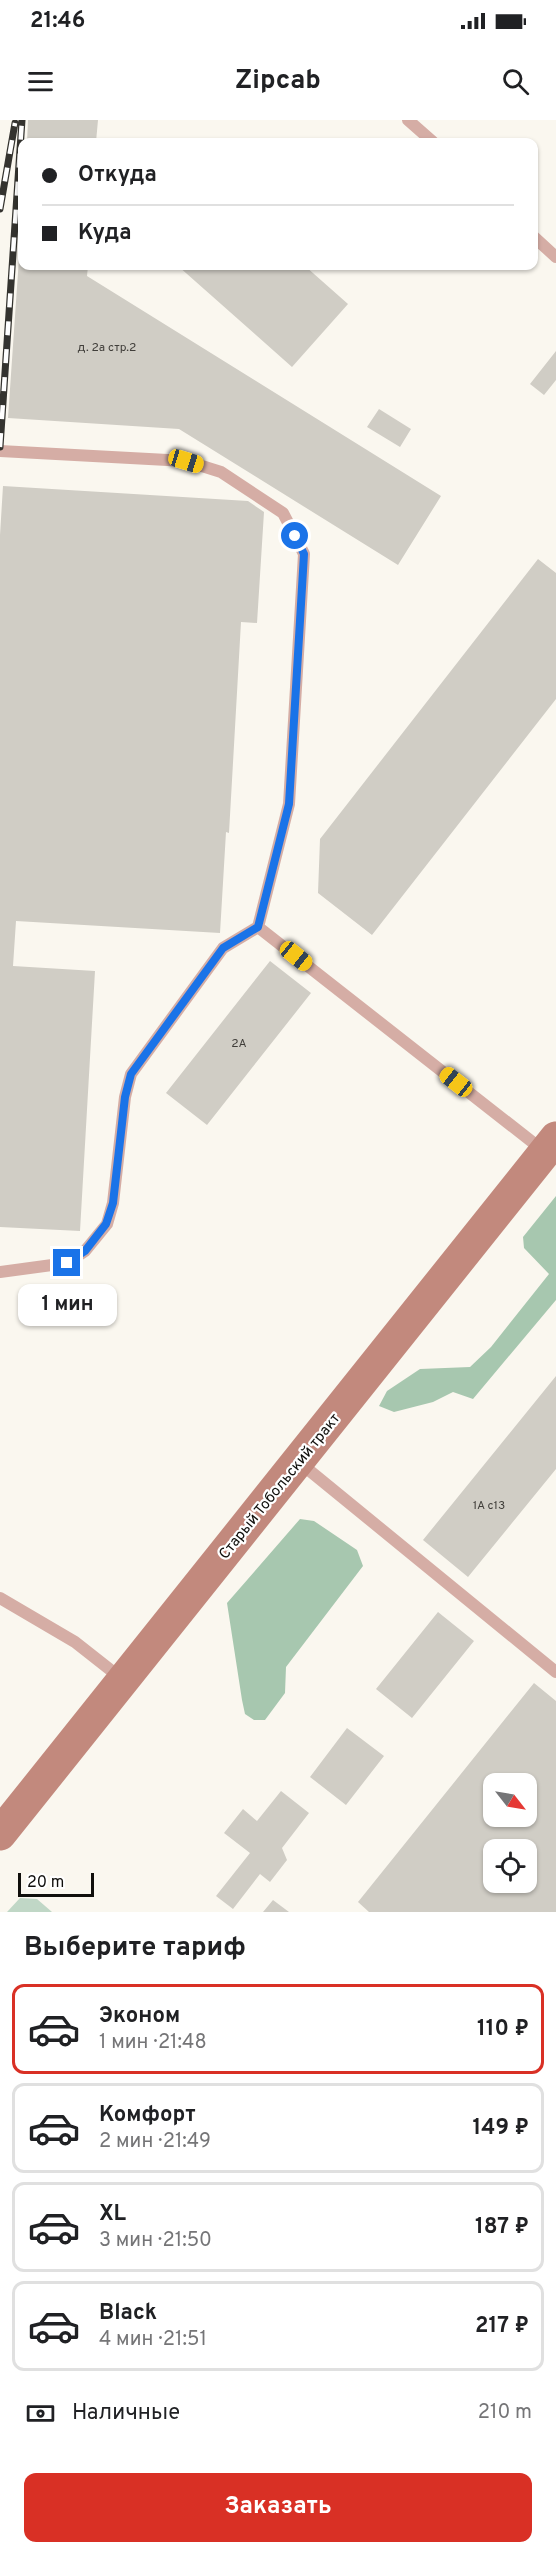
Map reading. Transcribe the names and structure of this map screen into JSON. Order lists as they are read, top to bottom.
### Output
{
  "streets": {
    "street": ["Старый Тобольский тракт"]
  },
  "house_numbers": ["д. 2а стр.2", "2А", "1А с13"],
  "scale_bar": "20 m",
  "north": "bottom right",
  "page": {
    "status": "21:46",
    "header": "Zipcab",
    "banner": ["Откуда", "Куда"],
    "bubble": "1 мин",
    "scale": "20 m",
    "heading": "Выберите тариф",
    "list": [
      {
        "name": "Эконом",
        "note": "1 мин · 21:48",
        "value": "110 ₽"
      },
      {
        "name": "Комфорт",
        "note": "2 мин · 21:49",
        "value": "149 ₽"
      },
      {
        "name": "XL",
        "note": "3 мин · 21:50",
        "value": "187 ₽"
      },
      {
        "name": "Black",
        "note": "4 мин · 21:51",
        "value": "217 ₽"
      }
    ],
    "pay": ["Наличные", "210 m"],
    "buttons": "Заказать"
  }
}
